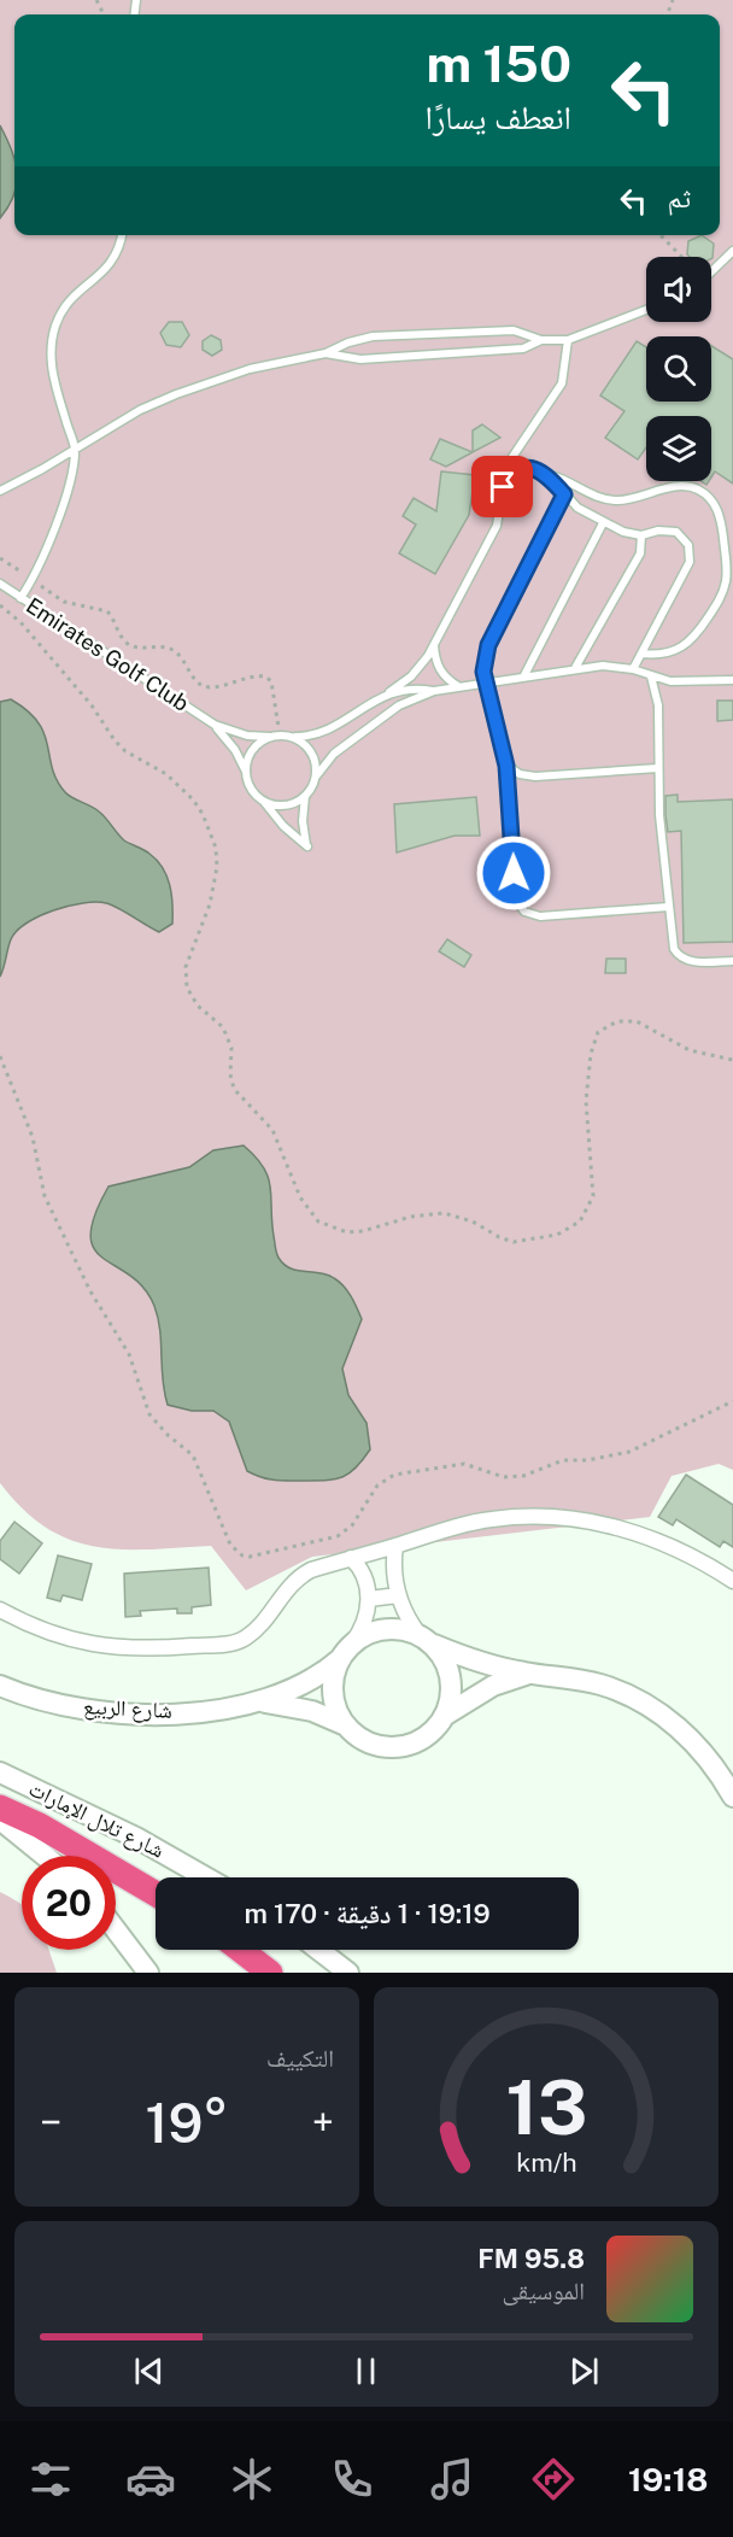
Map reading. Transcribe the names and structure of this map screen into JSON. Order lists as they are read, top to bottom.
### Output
{
  "streets": {
    "main road": ["شارع الربيع", "شارع تلال الإمارات"],
    "lane": ["Emirates Golf Club"]
  },
  "page": {
    "turn": ["150 m", "انعطف يسارًا"],
    "then": "ثم",
    "limit": "20",
    "trip": "19:19 · 1 دقيقة · 170 m",
    "tile": "التكييف",
    "heat": ["−", "19°", "+"],
    "song": ["95.8 FM", "الموسيقى"],
    "tabs": "19:18",
    "gauge": ["13", "km/h"]
  }
}
